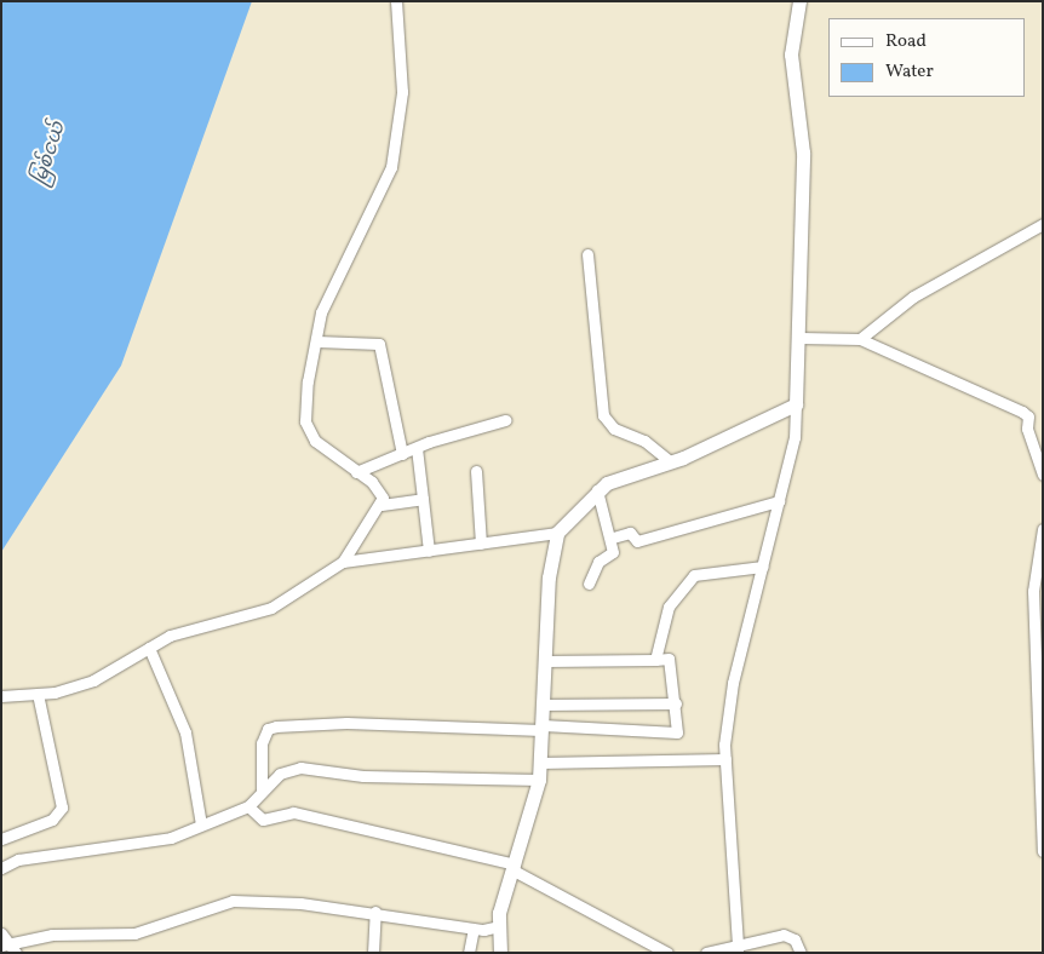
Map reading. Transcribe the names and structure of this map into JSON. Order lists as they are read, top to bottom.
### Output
{
  "water": ["မြစ်ငယ်"],
  "legend": ["Road", "Water"]
}
